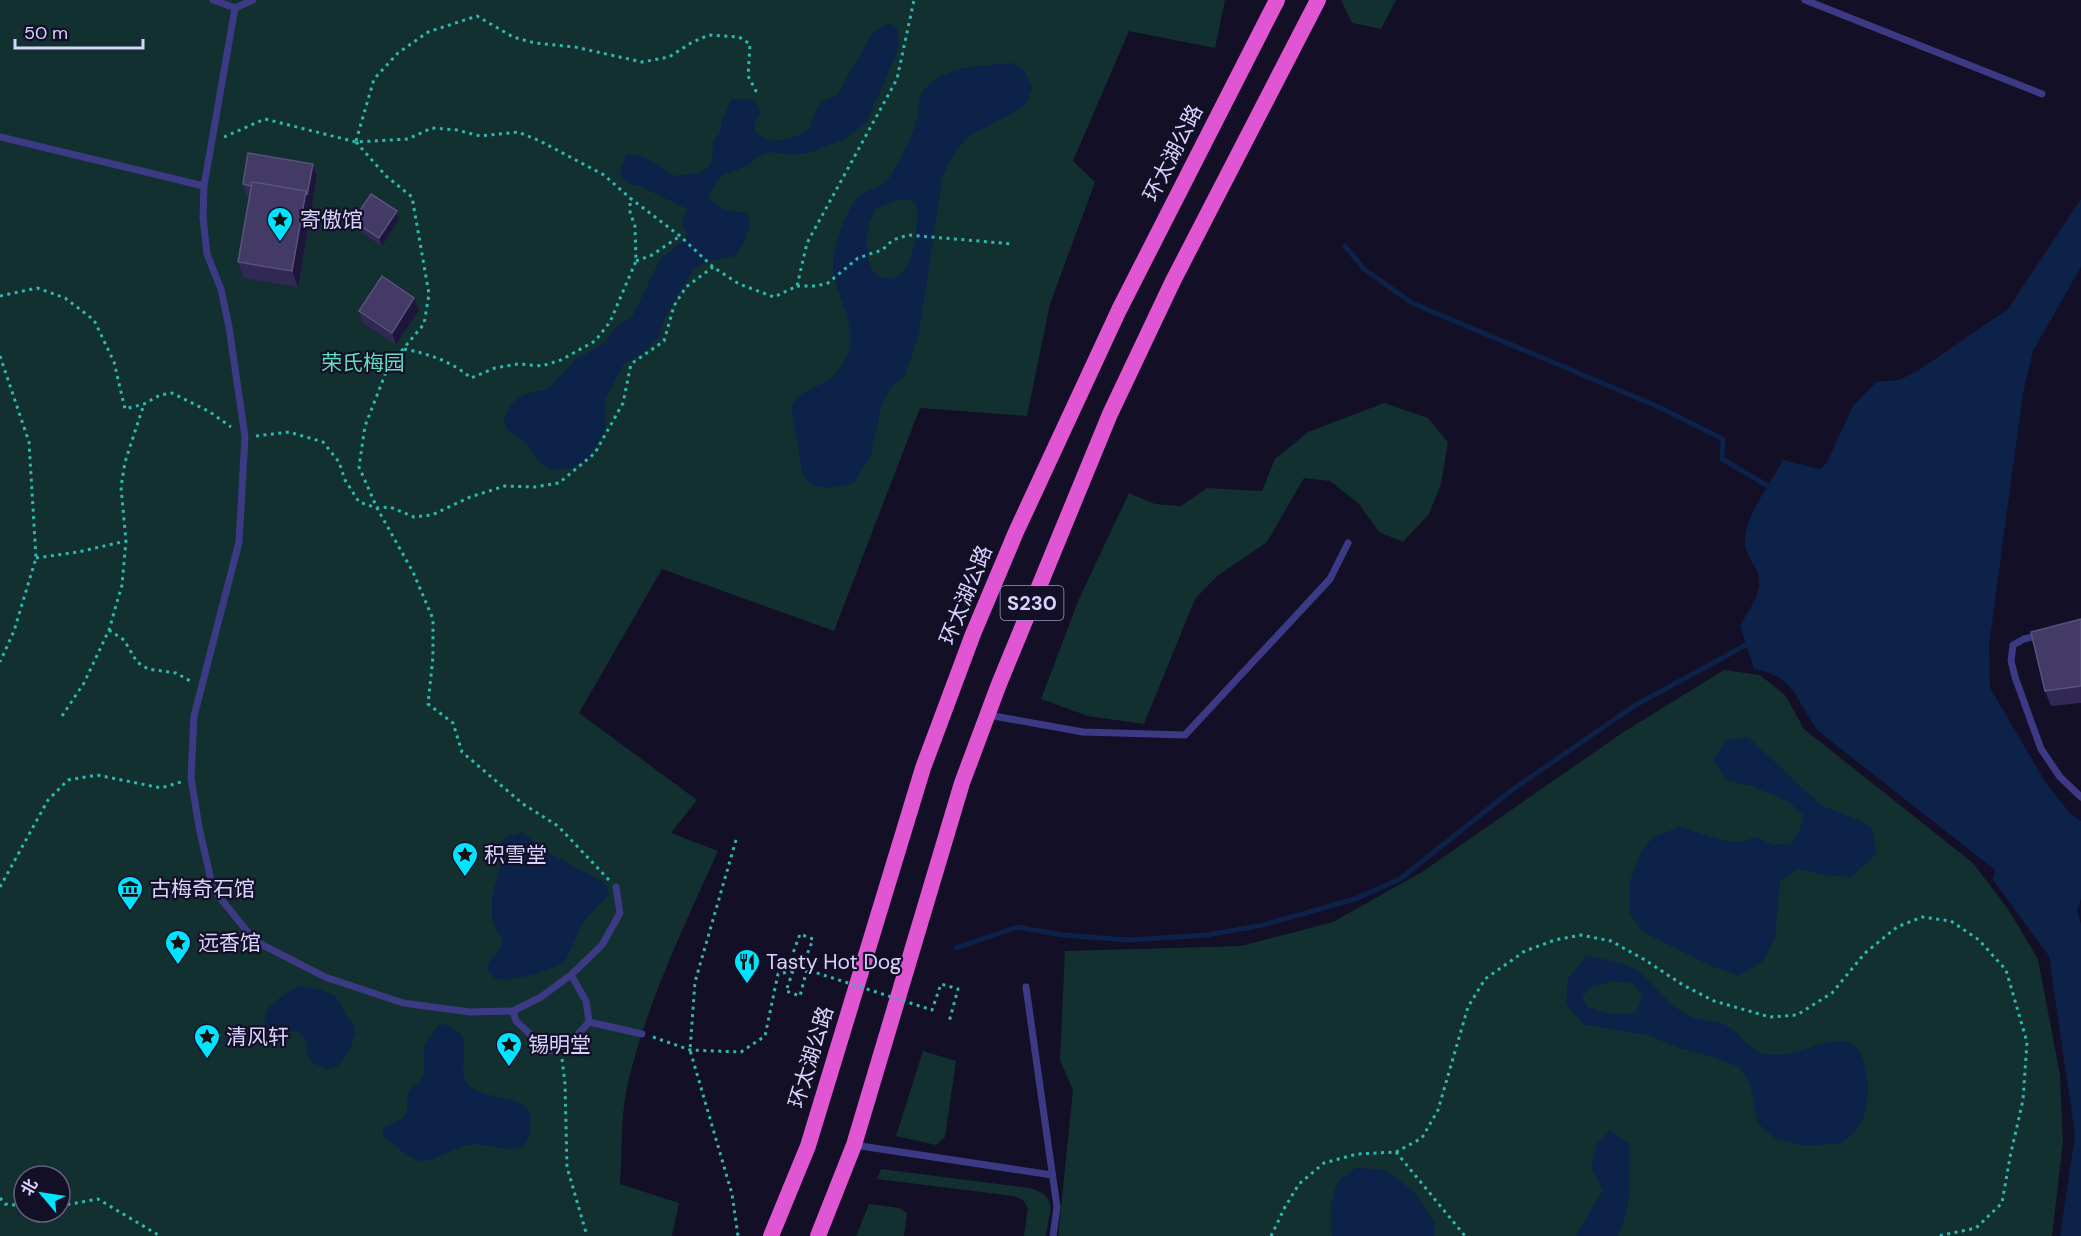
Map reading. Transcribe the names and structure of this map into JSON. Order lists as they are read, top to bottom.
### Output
{
  "streets": {
    "highway": ["环太湖公路", "S230"]
  },
  "parks": ["荣氏梅园"],
  "places": {
    "place": [
      "寄傲馆",
      "积雪堂",
      "远香馆",
      "清风轩",
      "锡明堂"
    ],
    "museum": ["古梅奇石馆"],
    "restaurant": ["Tasty Hot Dog"]
  },
  "scale_bar": "50 m",
  "north": "top left"
}
